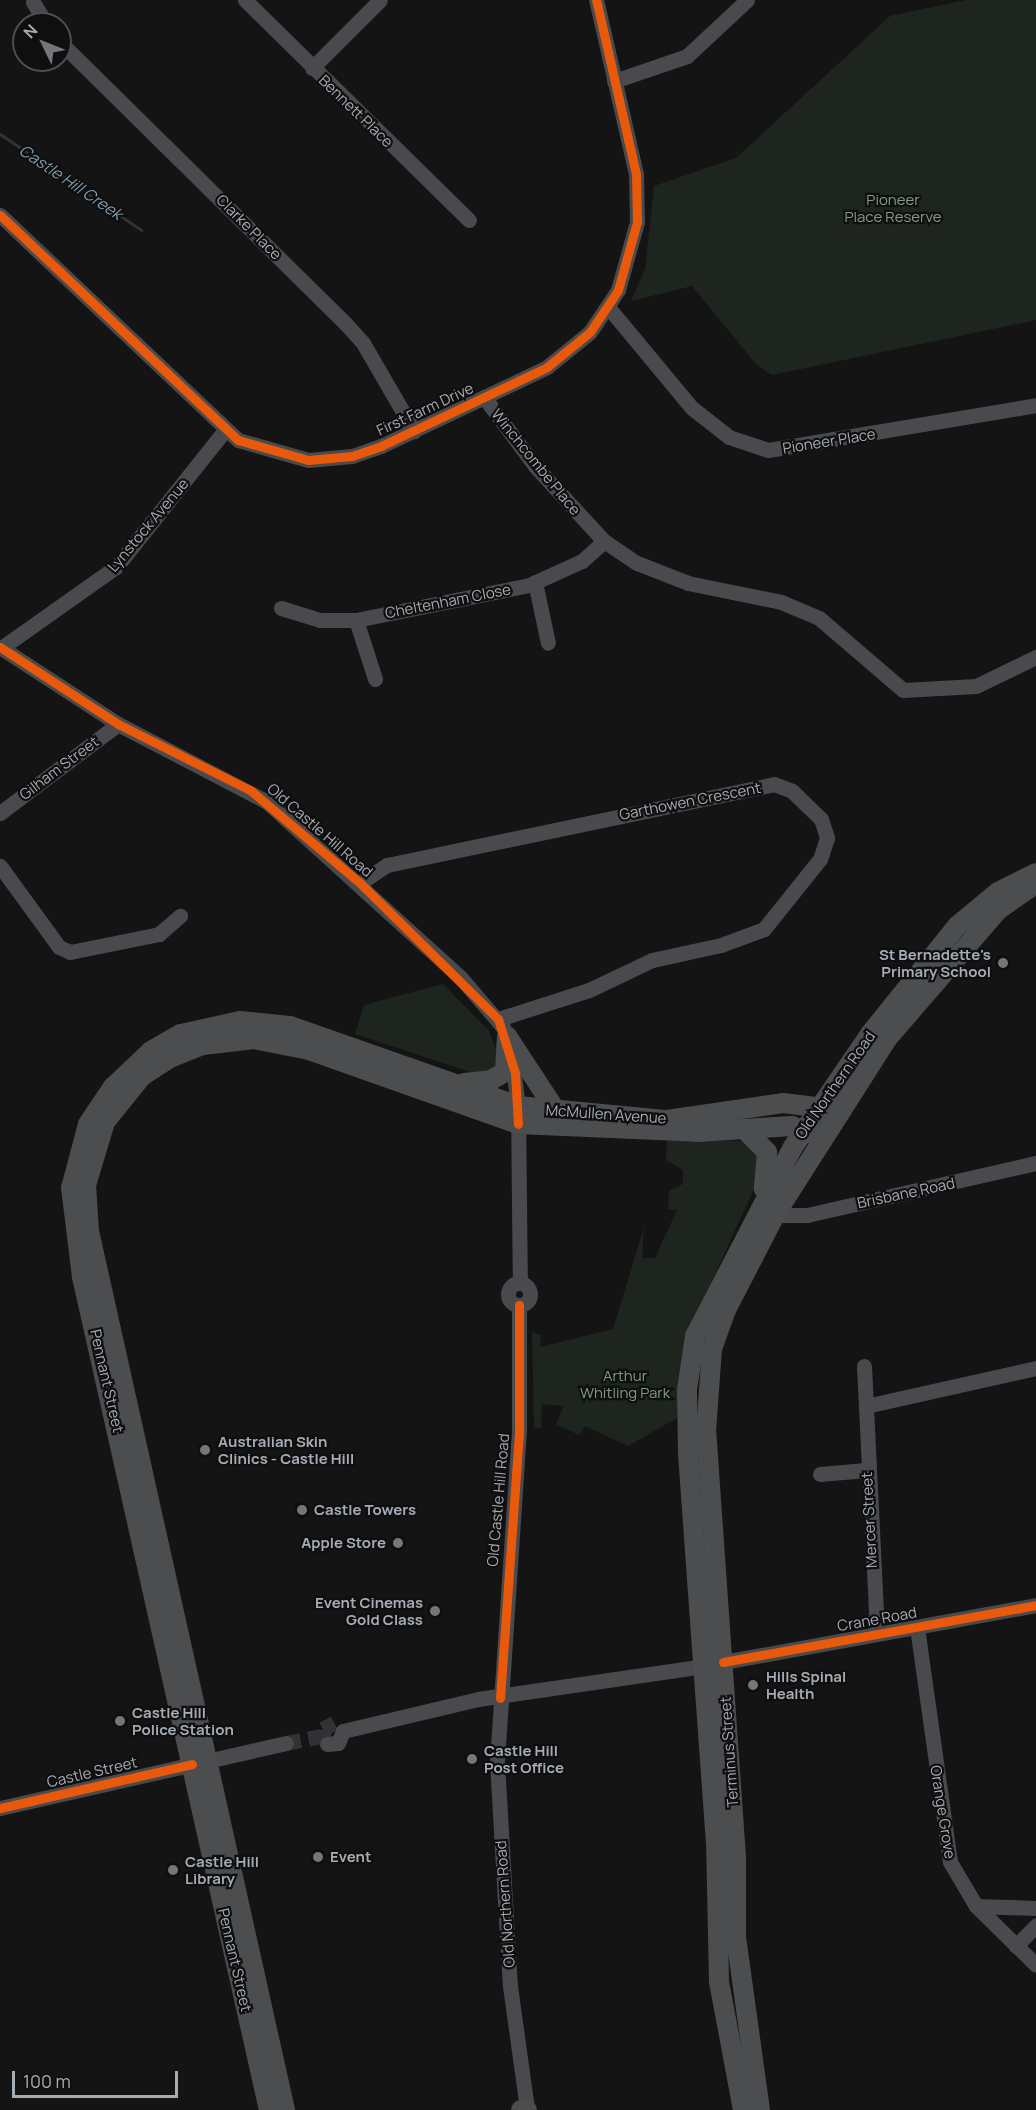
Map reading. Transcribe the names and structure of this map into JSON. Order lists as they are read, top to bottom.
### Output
{
  "streets": {
    "main road": [
      "Old Northern Road",
      "McMullen Avenue",
      "Pennant Street",
      "Terminus Street"
    ],
    "street": [
      "Bennett Place",
      "Clarke Place",
      "First Farm Drive",
      "Pioneer Place",
      "Winchcombe Place",
      "Lynstock Avenue",
      "Cheltenham Close",
      "Gilham Street",
      "Garthowen Crescent",
      "Old Castle Hill Road",
      "Brisbane Road",
      "Mercer Street",
      "Crane Road",
      "Castle Street",
      "Orange Grove"
    ]
  },
  "crossings": [
    ["Clarke Place", "First Farm Drive"],
    ["First Farm Drive", "Pioneer Place"],
    ["First Farm Drive", "Winchcombe Place"],
    ["First Farm Drive", "Lynstock Avenue"],
    ["Winchcombe Place", "Cheltenham Close"],
    ["Lynstock Avenue", "Old Castle Hill Road"],
    ["Gilham Street", "Old Castle Hill Road"],
    ["Garthowen Crescent", "Old Castle Hill Road"],
    ["Old Castle Hill Road", "Old Northern Road"],
    ["Old Castle Hill Road", "McMullen Avenue"],
    ["Old Castle Hill Road", "Pennant Street"],
    ["Old Castle Hill Road", "Crane Road"],
    ["Old Northern Road", "McMullen Avenue"],
    ["Old Northern Road", "Brisbane Road"],
    ["Old Northern Road", "Crane Road"],
    ["Old Northern Road", "Terminus Street"],
    ["McMullen Avenue", "Pennant Street"],
    ["Pennant Street", "Castle Street"],
    ["Mercer Street", "Crane Road"],
    ["Crane Road", "Terminus Street"],
    ["Crane Road", "Orange Grove"]
  ],
  "water": ["Castle Hill Creek"],
  "parks": ["Pioneer Place Reserve", "Arthur Whitling Park"],
  "places": [
    "St Bernadette's Primary School",
    "Australian Skin Clinics - Castle Hill",
    "Castle Towers",
    "Apple Store",
    "Event Cinemas Gold Class",
    "Hills Spinal Health",
    "Castle Hill Police Station",
    "Castle Hill Post Office",
    "Event",
    "Castle Hill Library"
  ],
  "scale_bar": "100 m",
  "north": "top left"
}
